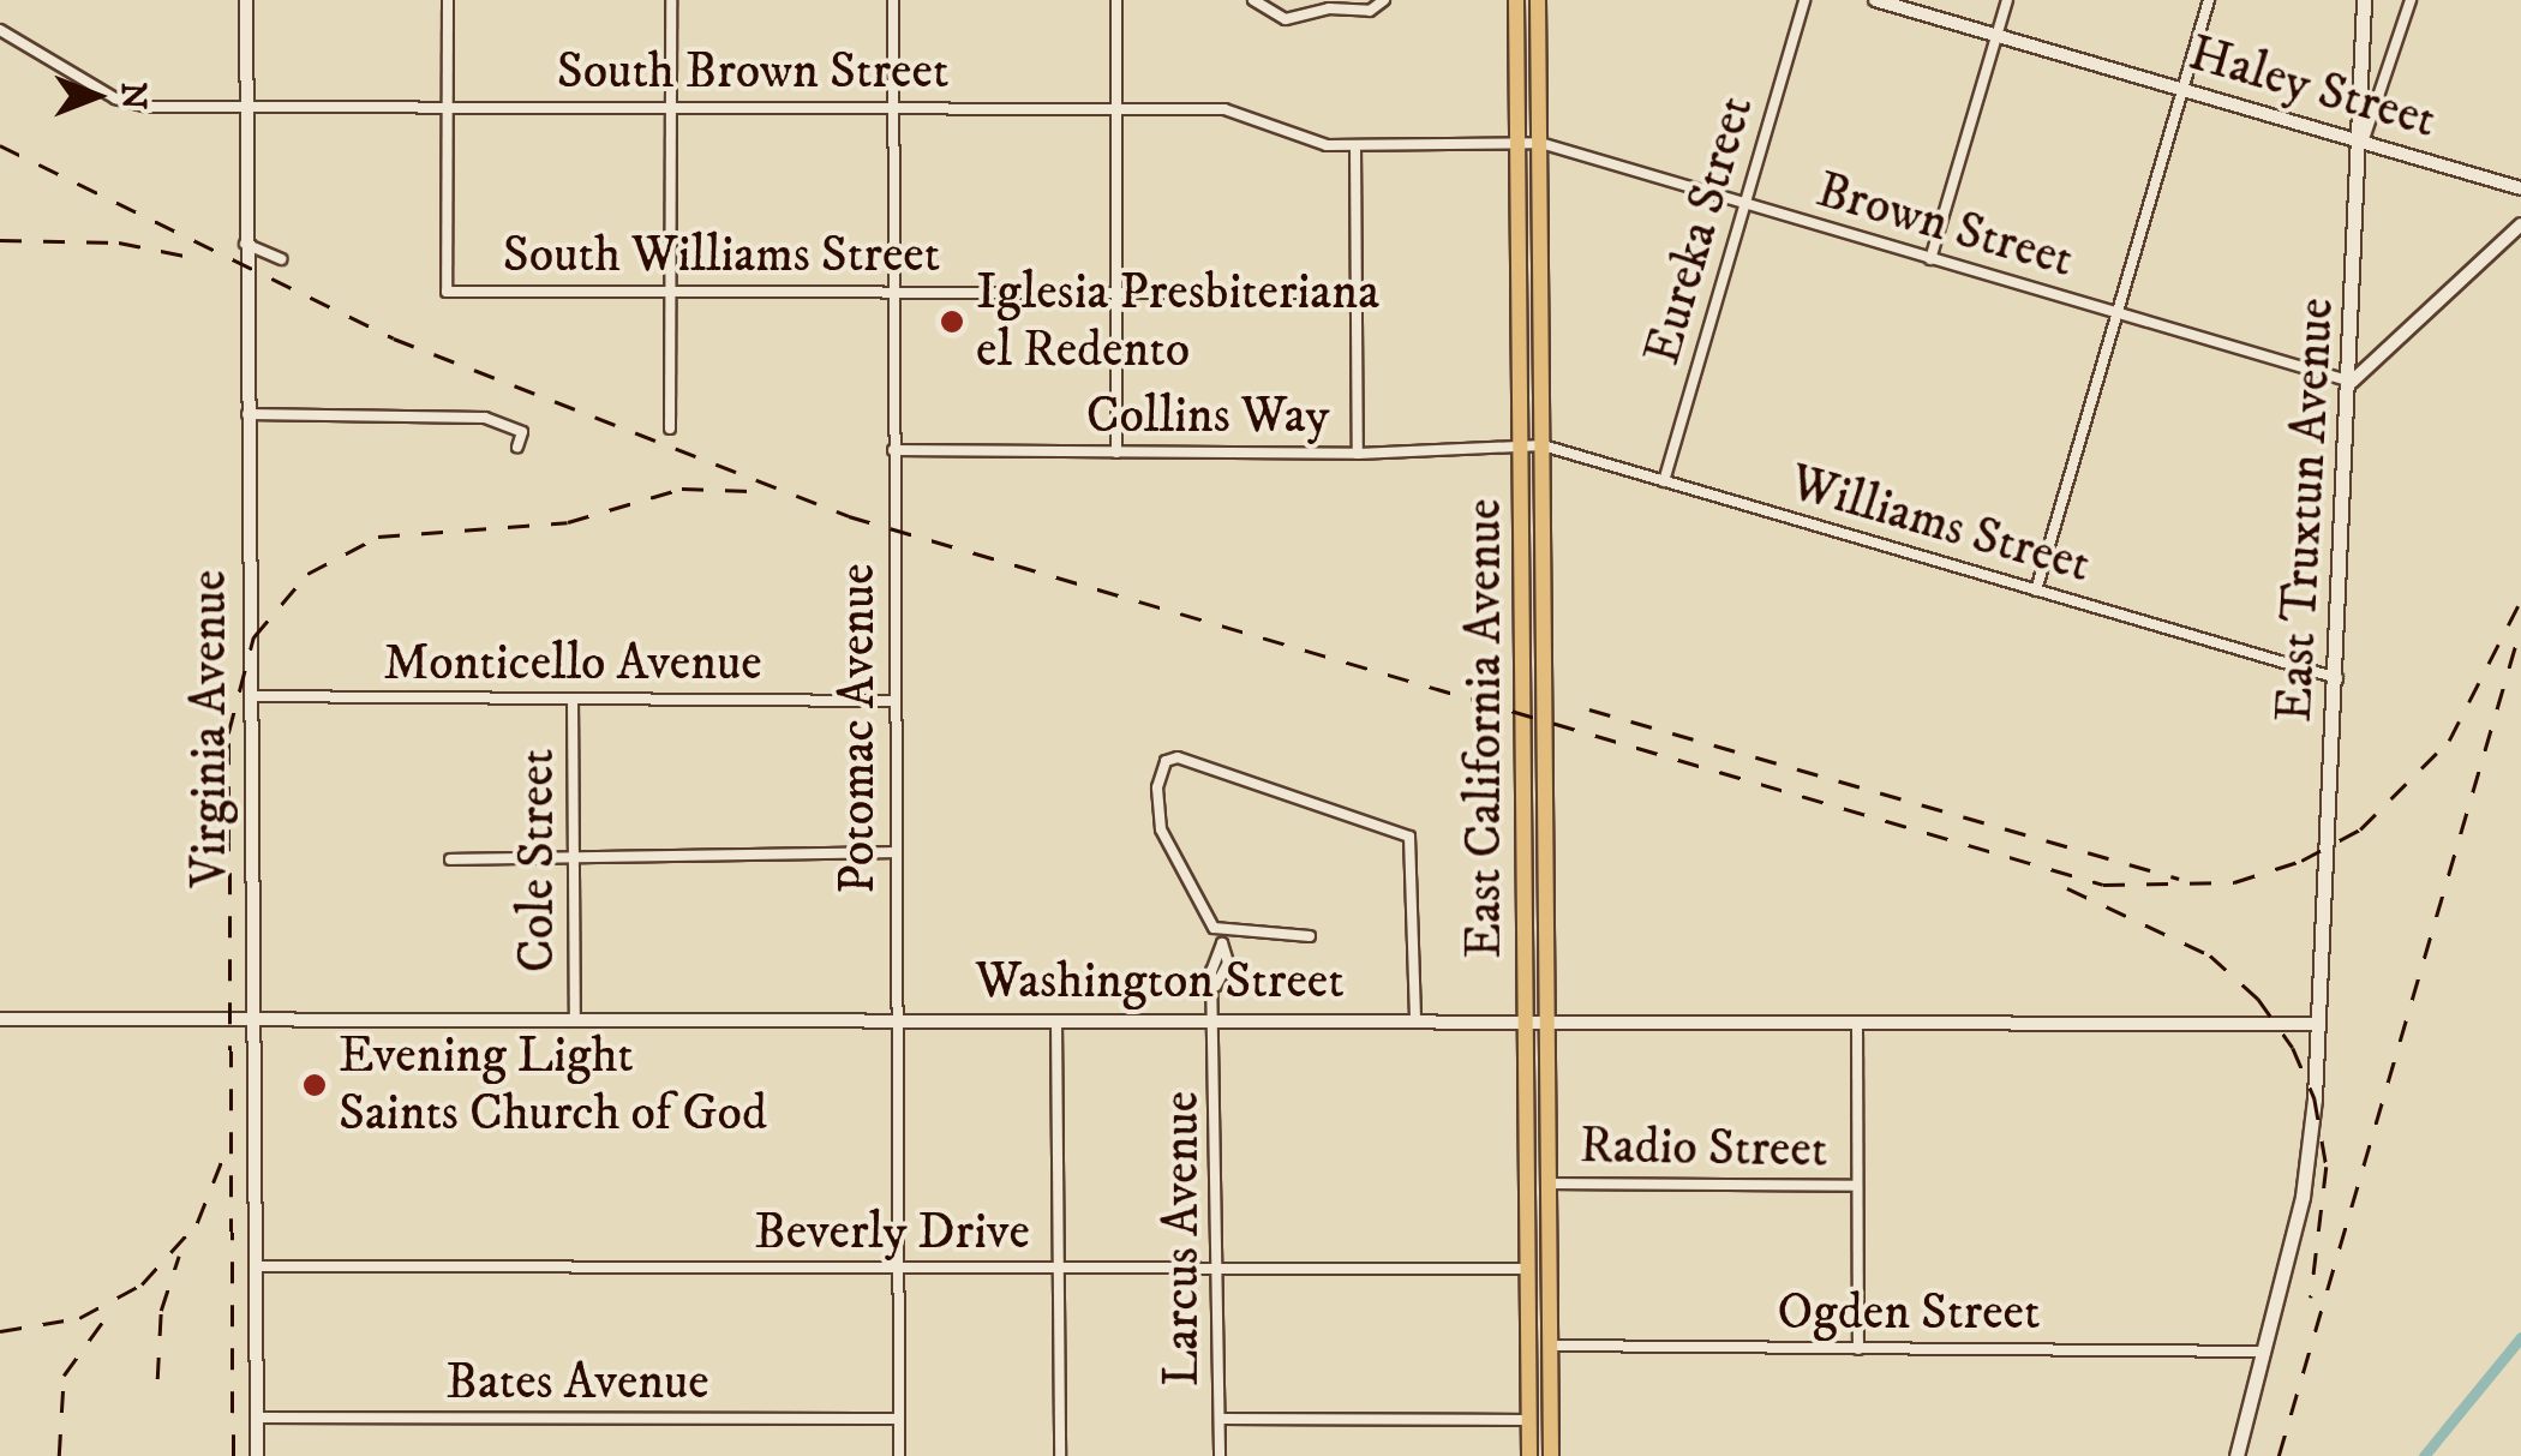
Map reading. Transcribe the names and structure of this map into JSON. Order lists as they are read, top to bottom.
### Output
{
  "streets": {
    "main road": ["East Truxtun Avenue", "East California Avenue"],
    "street": [
      "South Brown Street",
      "Haley Street",
      "Brown Street",
      "Eureka Street",
      "South Williams Street",
      "Collins Way",
      "Williams Street",
      "Monticello Avenue",
      "Virginia Avenue",
      "Potomac Avenue",
      "Cole Street",
      "Washington Street",
      "Radio Street",
      "Beverly Drive",
      "Larcus Avenue",
      "Ogden Street",
      "Bates Avenue"
    ]
  },
  "crossings": [
    ["South Brown Street", "Brown Street"],
    ["South Brown Street", "South Williams Street"],
    ["South Brown Street", "Virginia Avenue"],
    ["South Brown Street", "Potomac Avenue"],
    ["South Brown Street", "East California Avenue"],
    ["Haley Street", "East Truxtun Avenue"],
    ["Brown Street", "Eureka Street"],
    ["Brown Street", "East Truxtun Avenue"],
    ["Brown Street", "East California Avenue"],
    ["Eureka Street", "Williams Street"],
    ["South Williams Street", "Potomac Avenue"],
    ["Collins Way", "Williams Street"],
    ["Collins Way", "Potomac Avenue"],
    ["Collins Way", "East California Avenue"],
    ["East Truxtun Avenue", "Williams Street"],
    ["East Truxtun Avenue", "Washington Street"],
    ["East Truxtun Avenue", "Ogden Street"],
    ["Williams Street", "East California Avenue"],
    ["Monticello Avenue", "Virginia Avenue"],
    ["Monticello Avenue", "Potomac Avenue"],
    ["Monticello Avenue", "Cole Street"],
    ["Virginia Avenue", "Washington Street"],
    ["Virginia Avenue", "Beverly Drive"],
    ["Virginia Avenue", "Bates Avenue"],
    ["Potomac Avenue", "Washington Street"],
    ["Potomac Avenue", "Beverly Drive"],
    ["Potomac Avenue", "Bates Avenue"],
    ["East California Avenue", "Washington Street"],
    ["East California Avenue", "Radio Street"],
    ["East California Avenue", "Beverly Drive"],
    ["East California Avenue", "Ogden Street"],
    ["Cole Street", "Washington Street"],
    ["Washington Street", "Larcus Avenue"],
    ["Beverly Drive", "Larcus Avenue"]
  ],
  "places": ["Iglesia Presbiteriana el Redento", "Evening Light Saints Church of God"],
  "north": "right"
}
